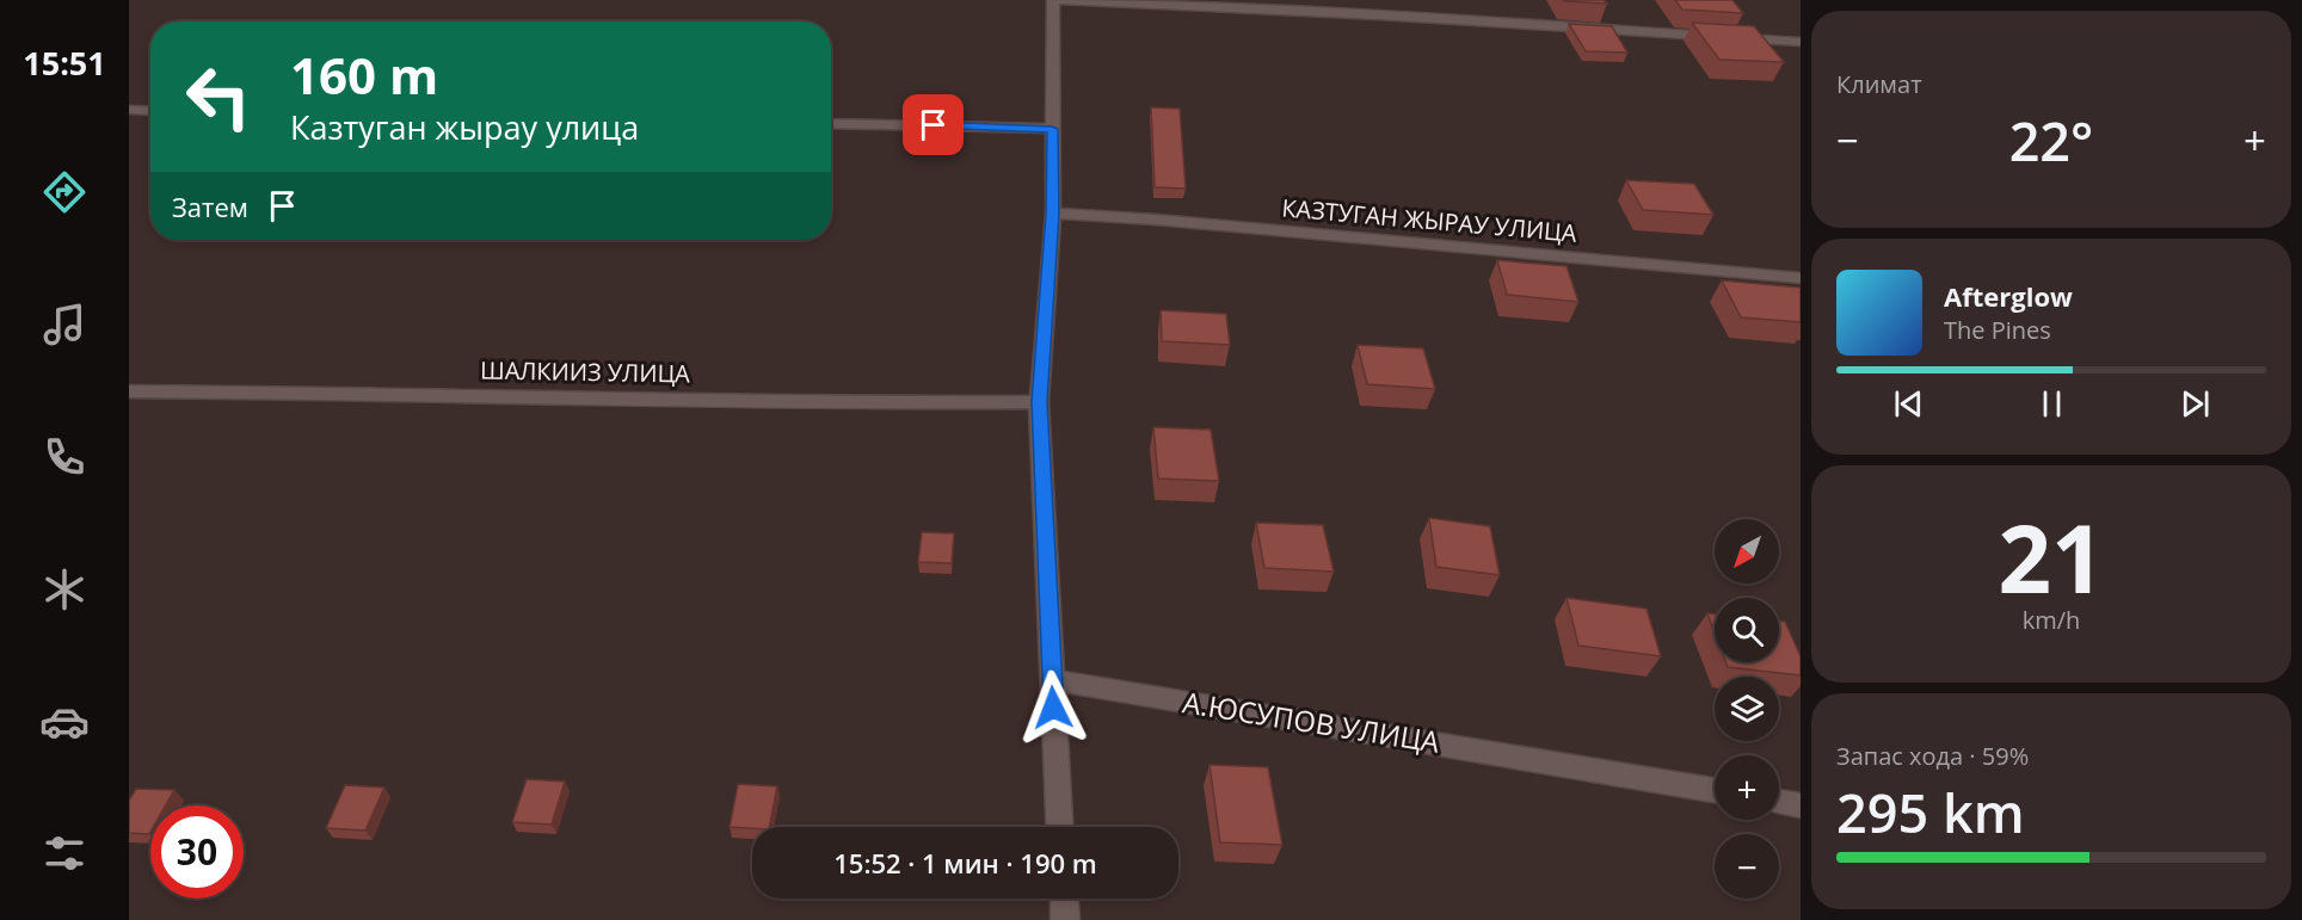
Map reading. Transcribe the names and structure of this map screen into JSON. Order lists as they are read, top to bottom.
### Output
{
  "streets": {
    "street": ["КАЗТУГАН ЖЫРАУ УЛИЦА", "ШАЛКИИЗ УЛИЦА", "А.ЮСУПОВ УЛИЦА"]
  },
  "north": "bottom left",
  "page": {
    "tabs": "15:51",
    "tile": [
      "Климат",
      ["21", "km/h"],
      ["Запас хода · 59%", "295 km"]
    ],
    "turn": ["160 m", "Казтуган жырау улица"],
    "heat": ["−", "22°", "+"],
    "then": "Затем",
    "song": ["Afterglow", "The Pines"],
    "map_buttons": ["+", "−"],
    "limit": "30",
    "trip": "15:52 · 1 мин · 190 m"
  }
}
